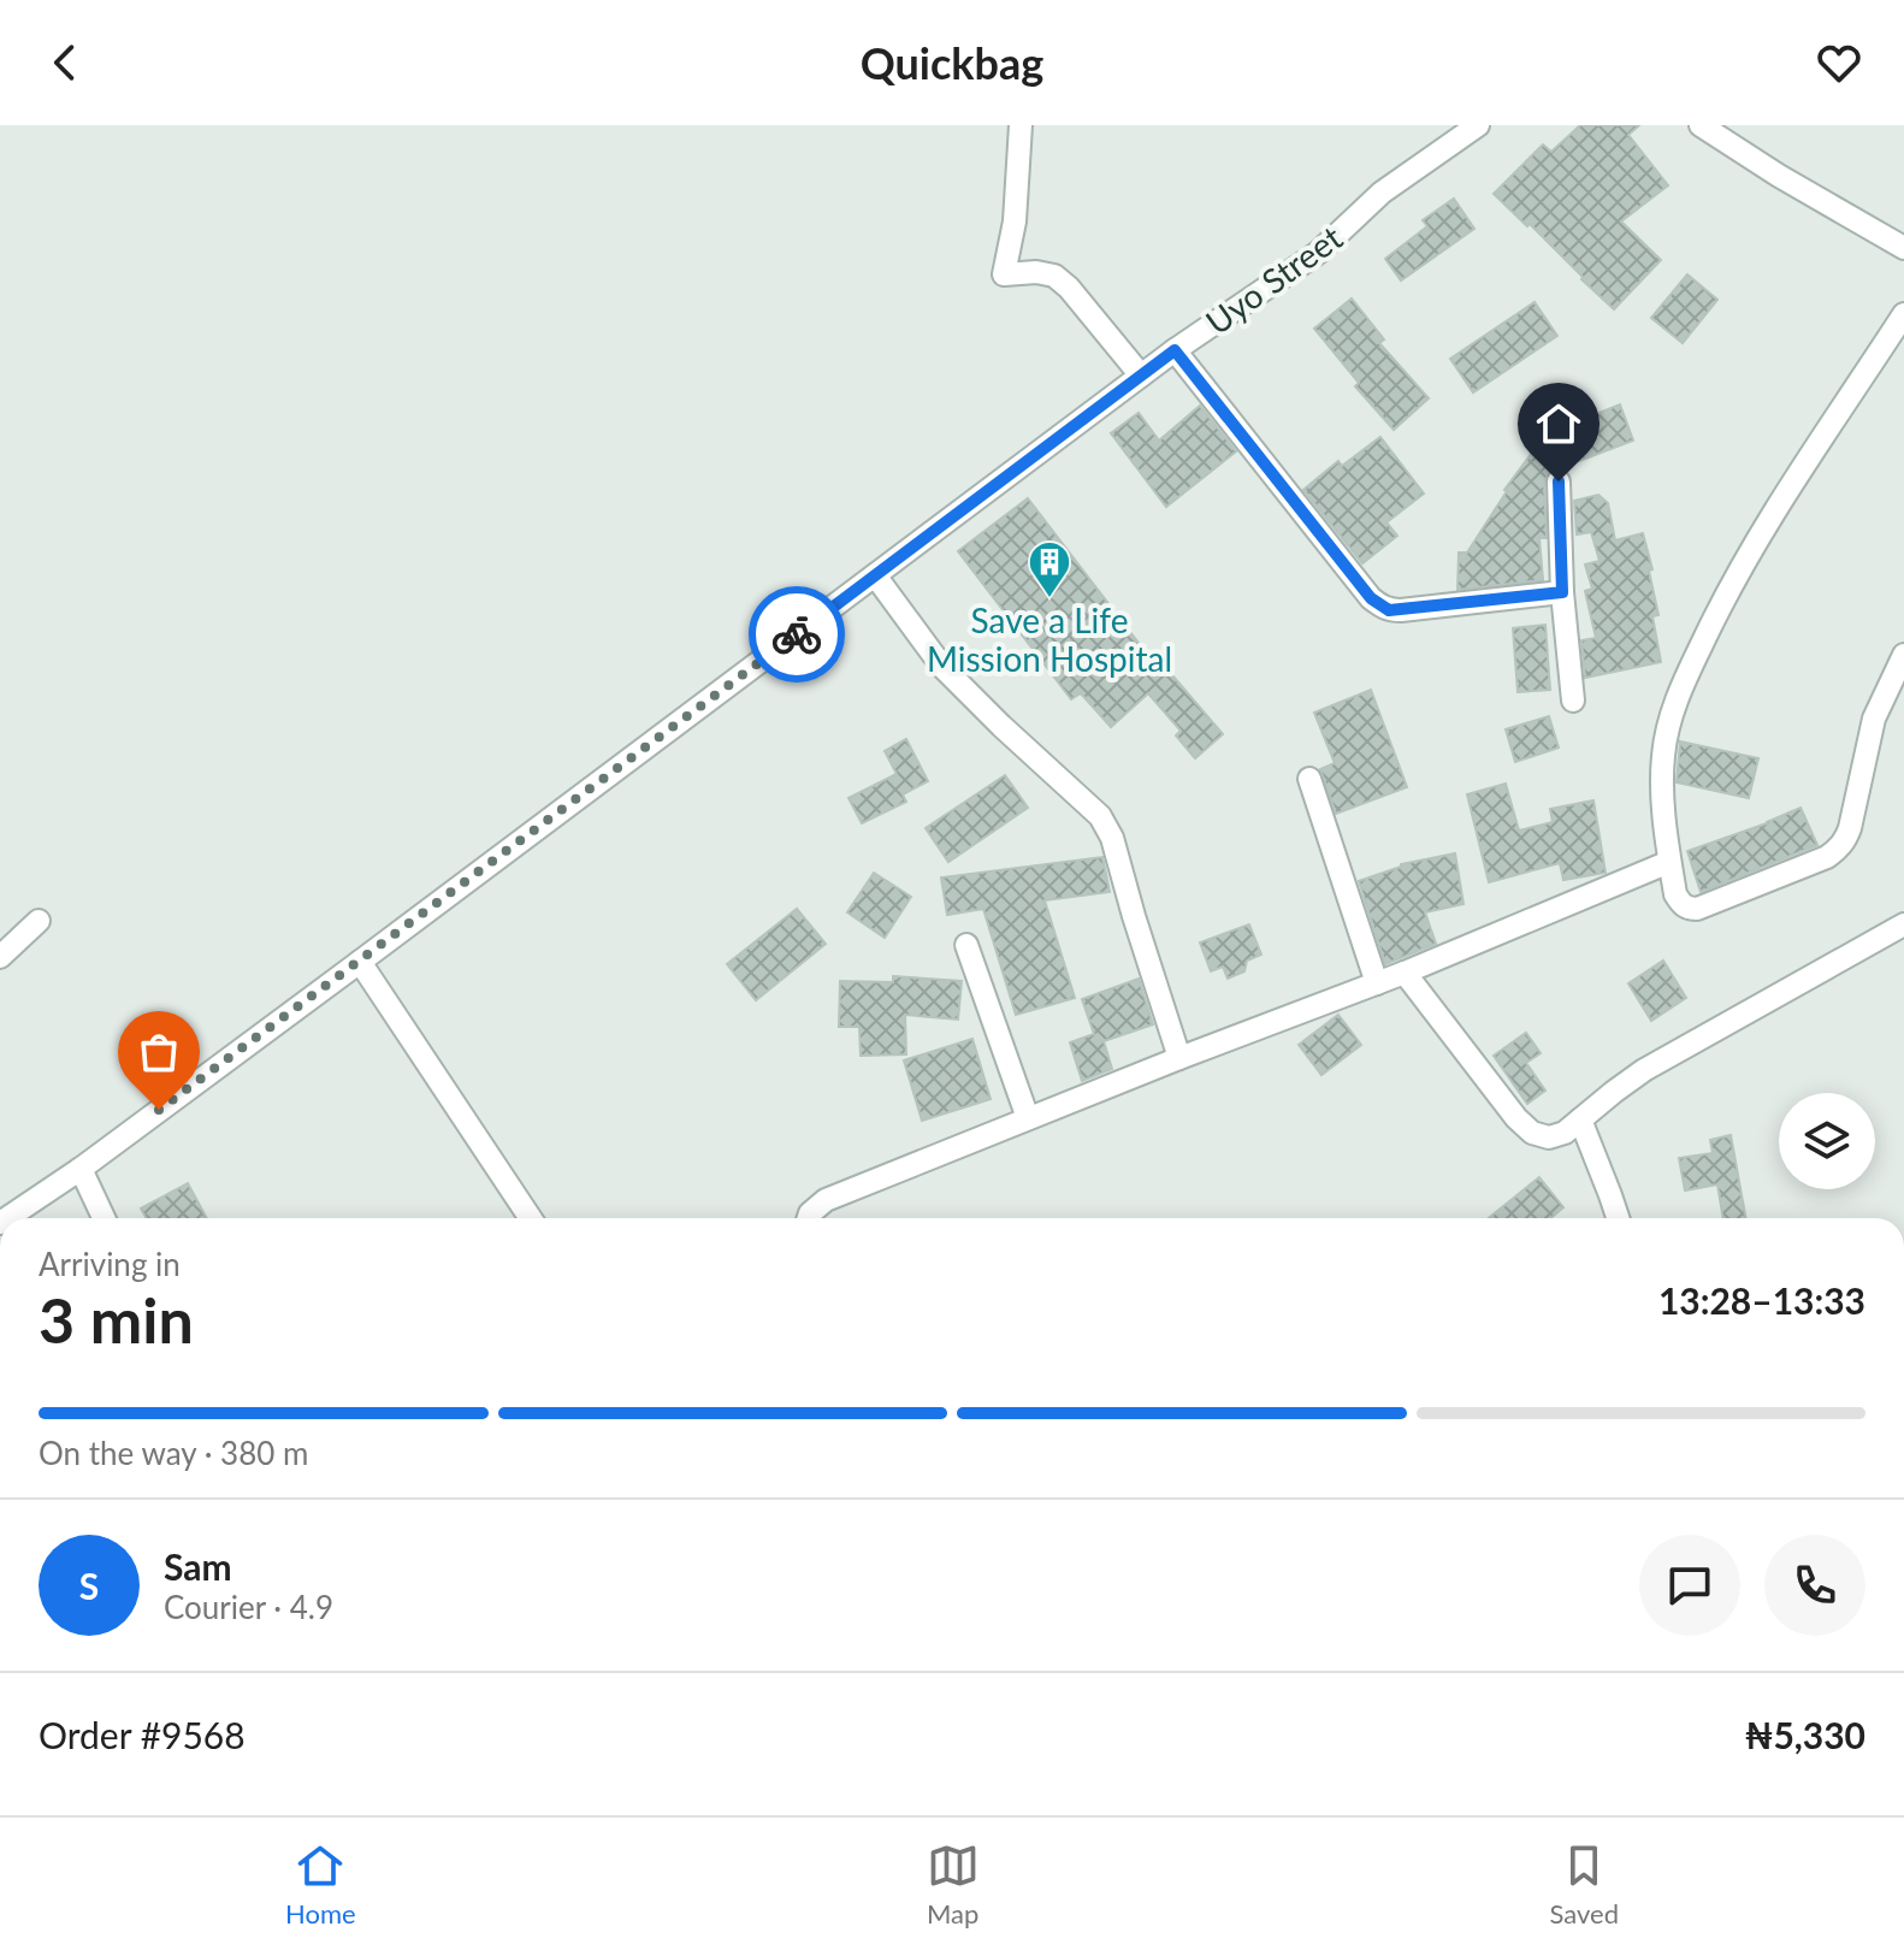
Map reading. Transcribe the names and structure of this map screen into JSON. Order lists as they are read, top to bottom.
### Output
{
  "streets": {
    "street": ["Uyo Street"]
  },
  "places": {
    "building": ["Save a Life Mission Hospital"]
  },
  "page": {
    "header": "Quickbag",
    "heading": ["3 min", "Arriving in", "13:28–13:33"],
    "panel": [
      "Sam",
      "Courier · 4.9",
      "Order #9568",
      "₦5,330"
    ],
    "bar": "On the way · 380 m",
    "round": "S",
    "tabs": ["Home", "Map", "Saved"]
  }
}
